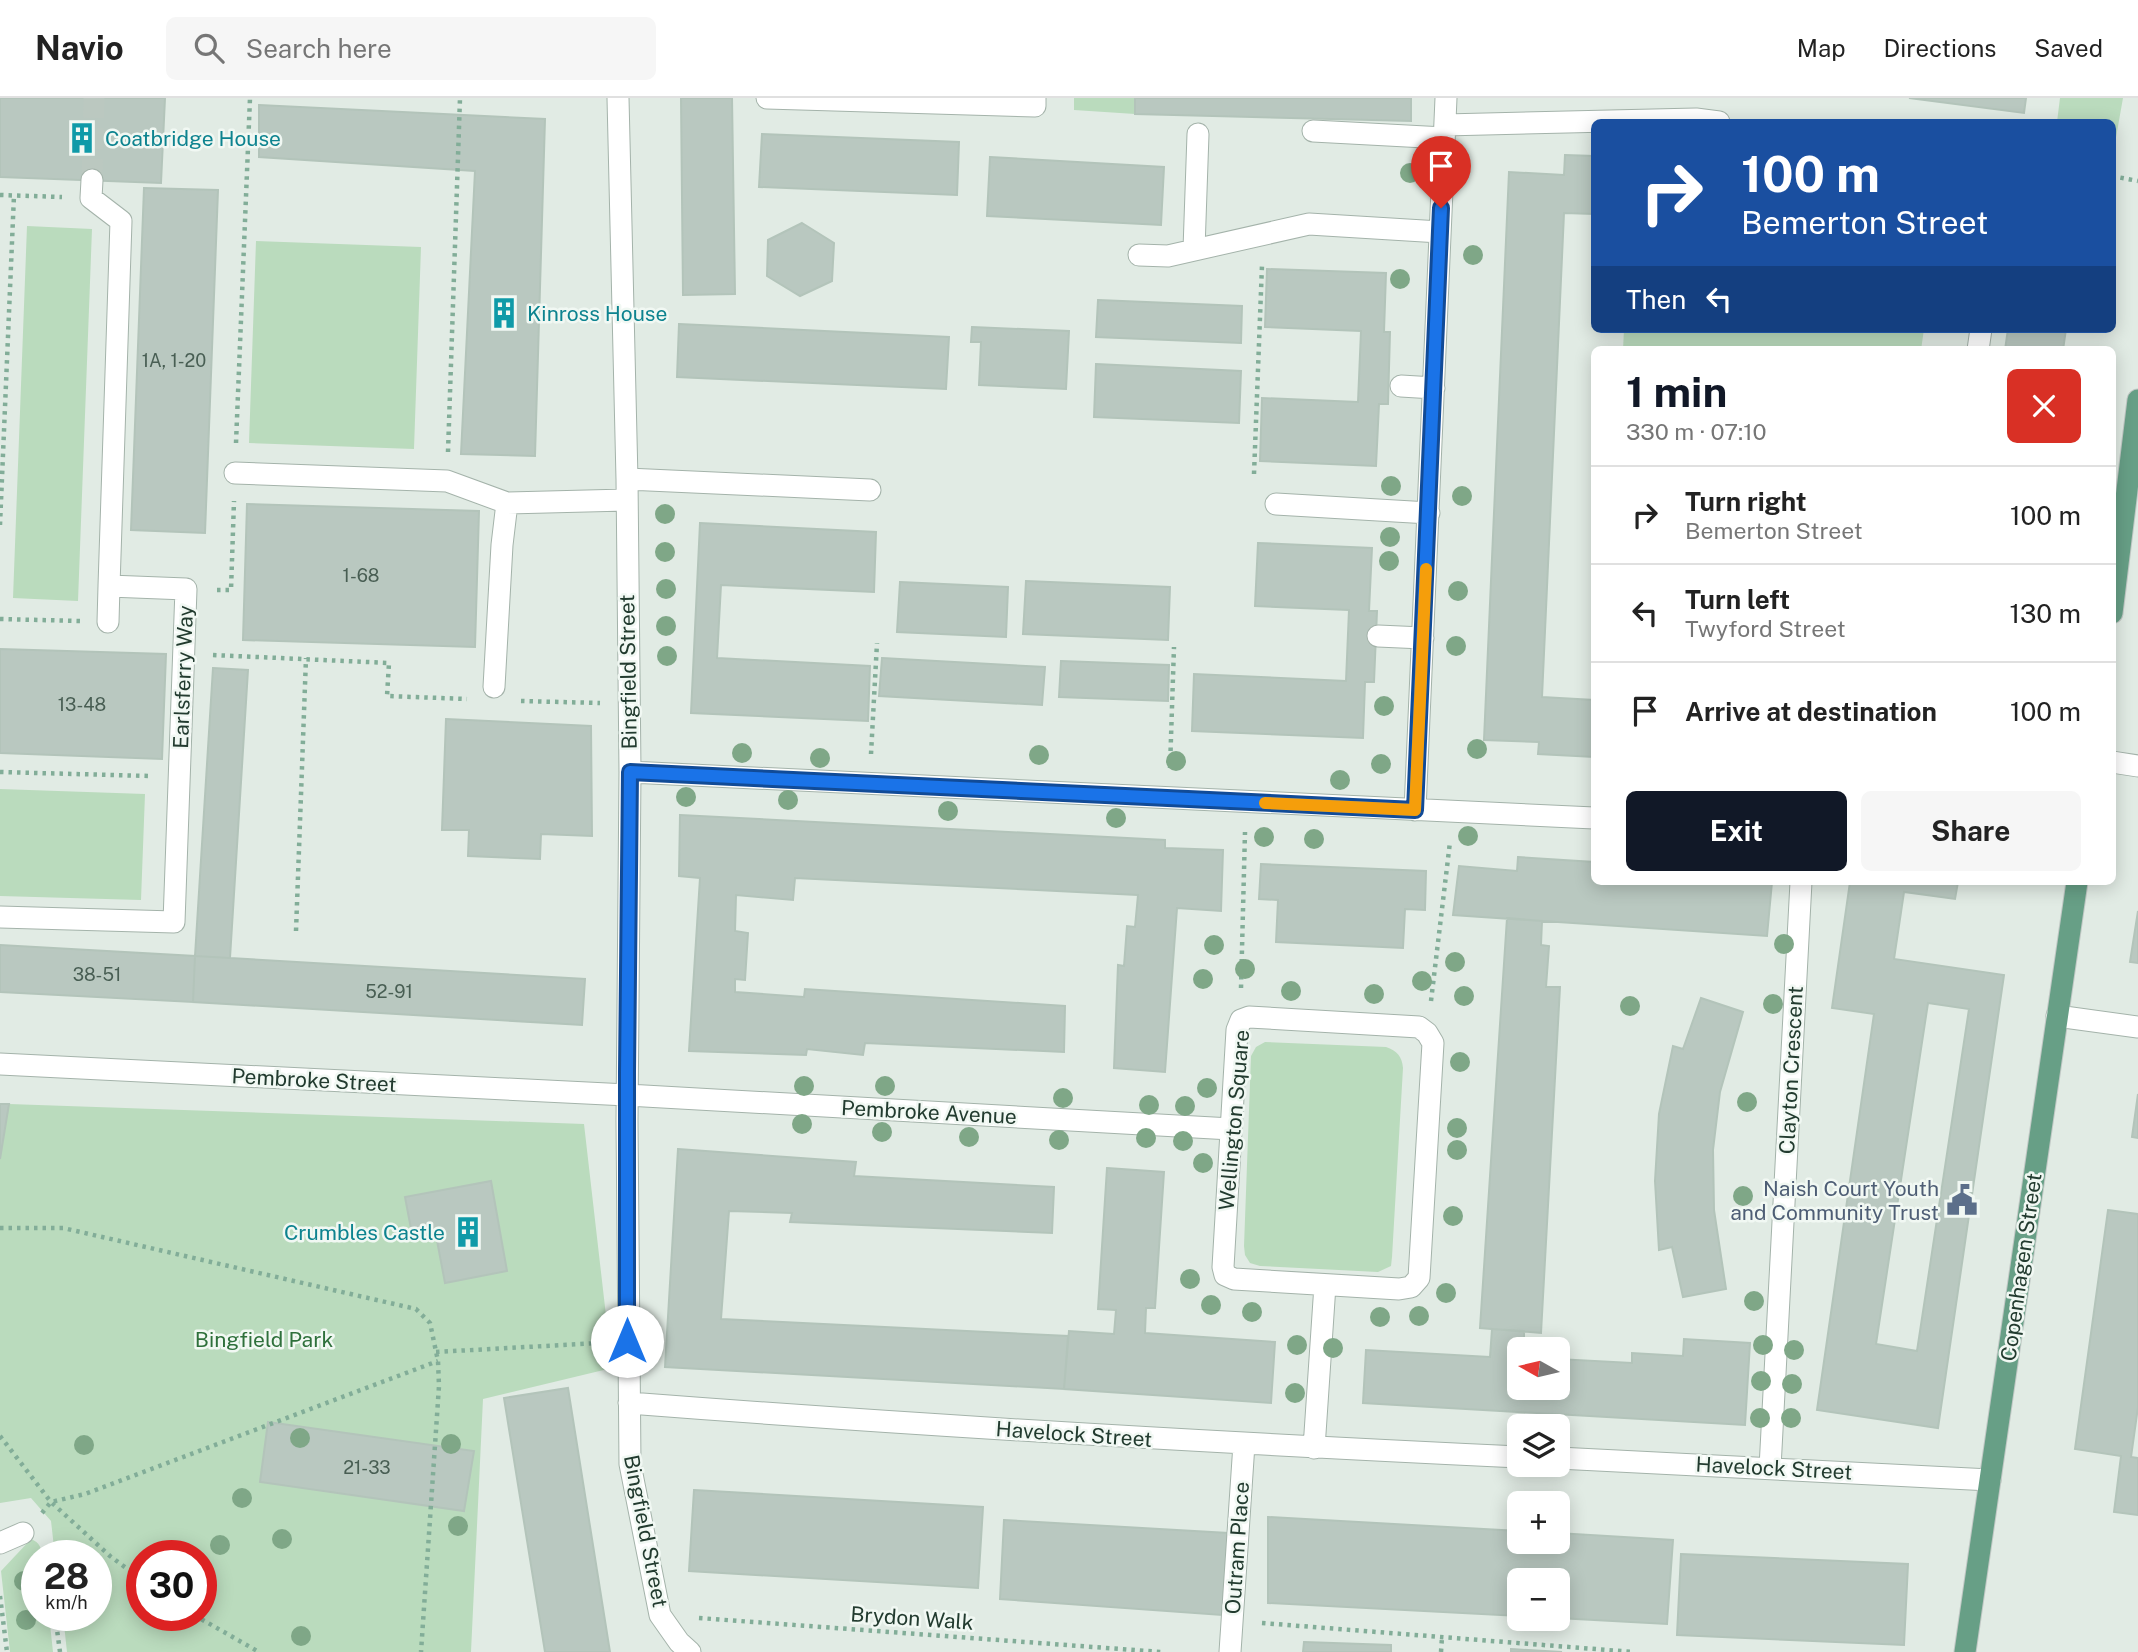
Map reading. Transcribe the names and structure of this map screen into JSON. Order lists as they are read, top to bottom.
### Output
{
  "streets": {
    "main road": ["Copenhagen Street"],
    "street": [
      "Bingfield Street",
      "Earlsferry Way",
      "Clayton Crescent",
      "Pembroke Street",
      "Pembroke Avenue",
      "Wellington Square",
      "Havelock Street",
      "Outram Place"
    ],
    "path": ["Brydon Walk"]
  },
  "crossings": [
    ["Bingfield Street", "Pembroke Street"],
    ["Bingfield Street", "Pembroke Avenue"],
    ["Bingfield Street", "Havelock Street"],
    ["Bingfield Street", "Brydon Walk"],
    ["Clayton Crescent", "Havelock Street"],
    ["Pembroke Street", "Pembroke Avenue"],
    ["Pembroke Avenue", "Wellington Square"],
    ["Copenhagen Street", "Havelock Street"],
    ["Havelock Street", "Outram Place"]
  ],
  "parks": ["Bingfield Park"],
  "places": {
    "building": ["Coatbridge House", "Kinross House", "Crumbles Castle"],
    "public building": ["Naish Court Youth and Community Trust"]
  },
  "house_numbers": [
    "1A, 1-20",
    "1-68",
    "13-48",
    "38-51",
    "52-91",
    "21-33"
  ],
  "north": "left",
  "page": {
    "header": "Navio",
    "search": "Search here",
    "nav": ["Map", "Directions", "Saved"],
    "turn": ["100 m", "Bemerton Street"],
    "then": "Then",
    "heading": ["1 min", "330 m · 07:10"],
    "list": [
      {
        "name": "Turn right",
        "note": "Bemerton Street",
        "value": "100 m"
      },
      {
        "name": "Turn left",
        "note": "Twyford Street",
        "value": "130 m"
      },
      {
        "name": "Arrive at destination",
        "value": "100 m"
      }
    ],
    "buttons": ["Exit", "Share"],
    "map_buttons": ["+", "−"],
    "speed": "28 km/h",
    "limit": "30"
  }
}
